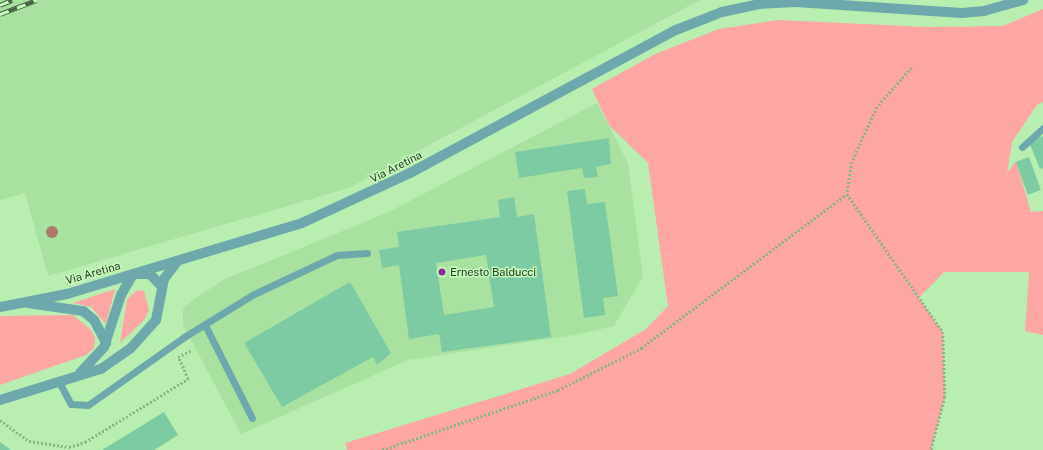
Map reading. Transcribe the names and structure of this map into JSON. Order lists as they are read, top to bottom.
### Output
{
  "streets": {
    "street": ["Via Aretina"]
  },
  "places": ["Ernesto Balducci"]
}
